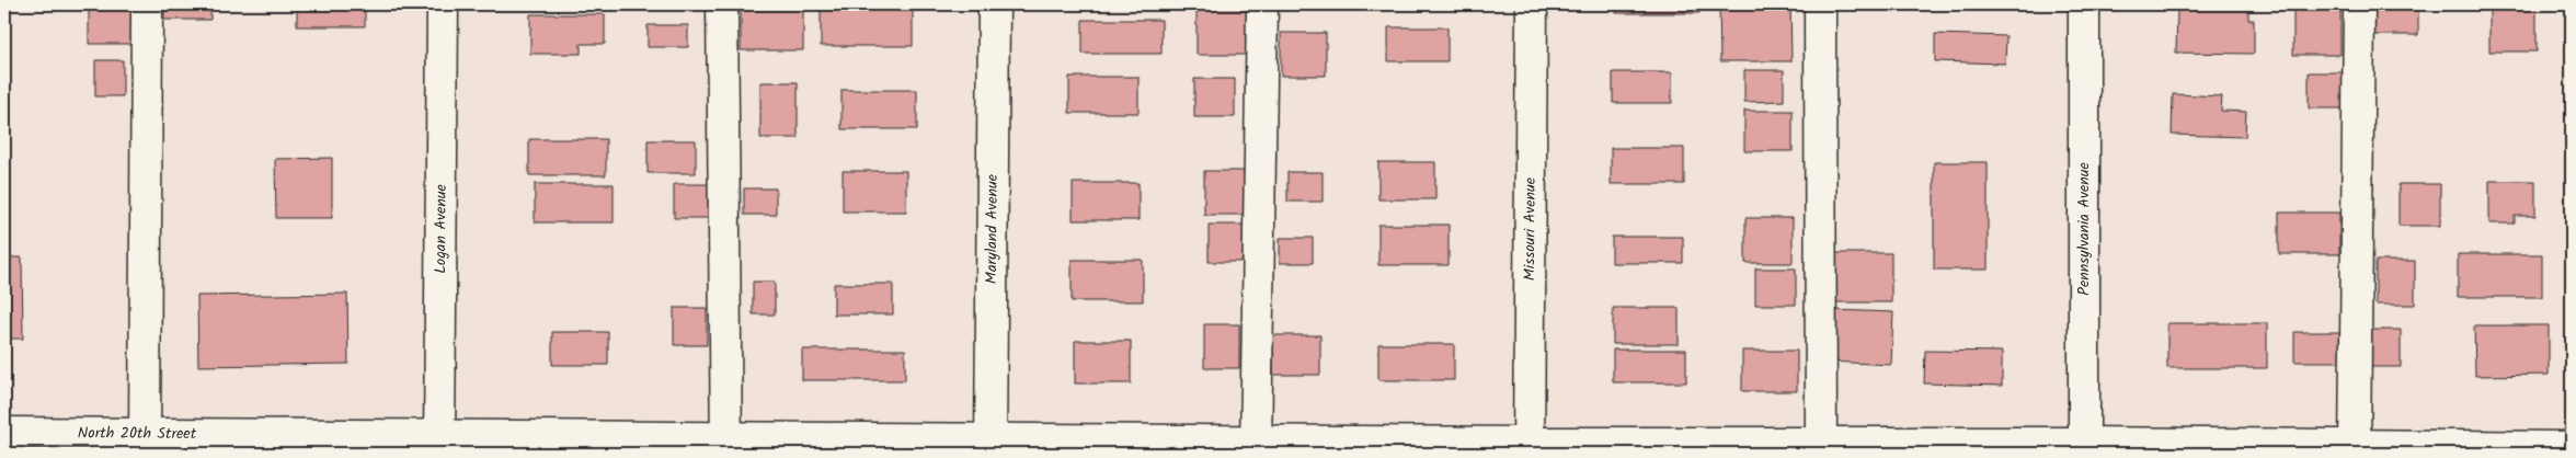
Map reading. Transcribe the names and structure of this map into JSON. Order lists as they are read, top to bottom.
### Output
{
  "streets": {
    "street": [
      "Logan Avenue",
      "Maryland Avenue",
      "Missouri Avenue",
      "Pennsylvania Avenue",
      "North 20th Street"
    ]
  },
  "crossings": [
    ["Logan Avenue", "North 20th Street"],
    ["Maryland Avenue", "North 20th Street"],
    ["Missouri Avenue", "North 20th Street"],
    ["Pennsylvania Avenue", "North 20th Street"]
  ]
}
